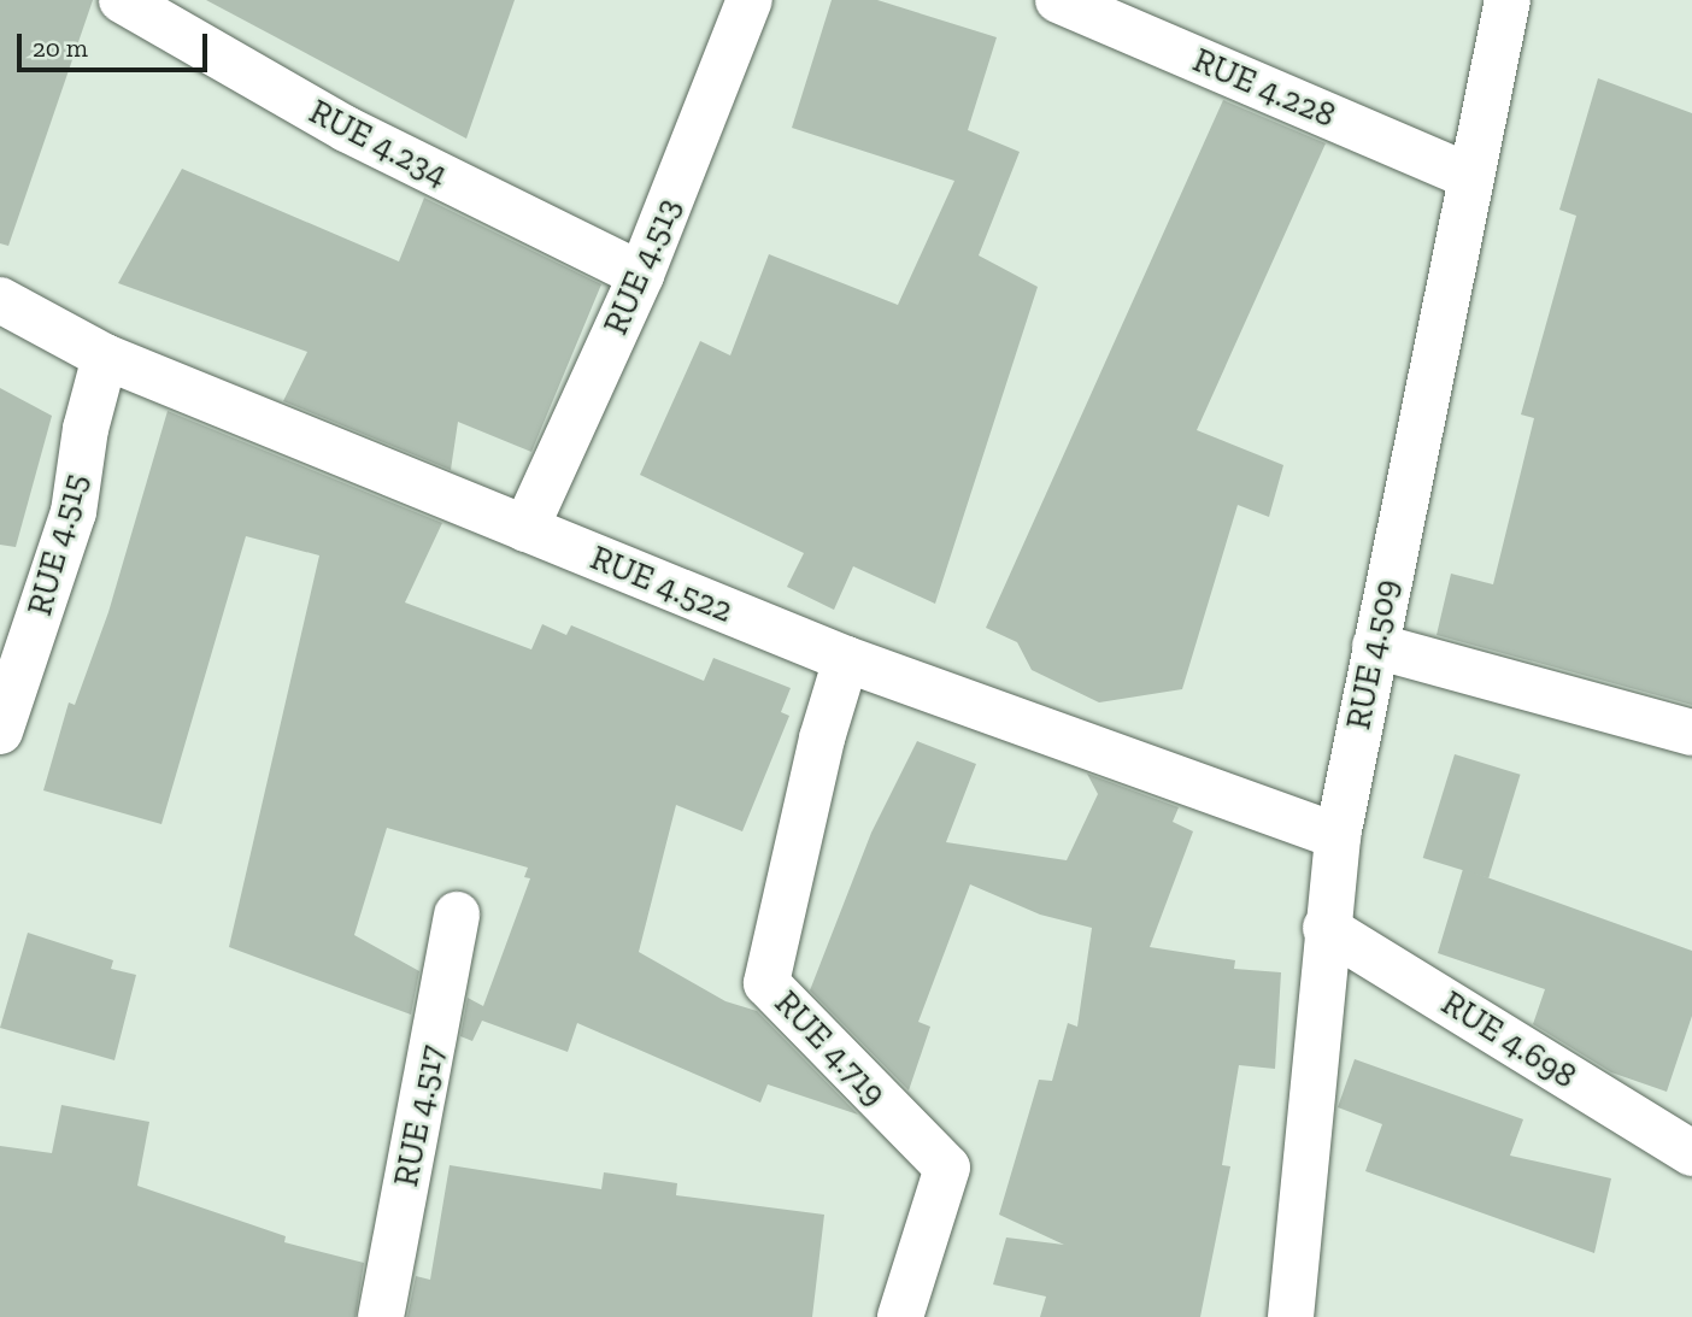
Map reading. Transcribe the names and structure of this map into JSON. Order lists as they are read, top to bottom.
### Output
{
  "streets": {
    "street": [
      "RUE 4.228",
      "RUE 4.234",
      "RUE 4.513",
      "RUE 4.515",
      "RUE 4.522",
      "RUE 4.509",
      "RUE 4.698",
      "RUE 4.719",
      "RUE 4.517"
    ]
  },
  "crossings": [
    ["RUE 4.228", "RUE 4.509"],
    ["RUE 4.234", "RUE 4.513"],
    ["RUE 4.513", "RUE 4.522"],
    ["RUE 4.515", "RUE 4.522"],
    ["RUE 4.522", "RUE 4.509"],
    ["RUE 4.522", "RUE 4.719"],
    ["RUE 4.509", "RUE 4.698"]
  ],
  "scale_bar": "20 m"
}
